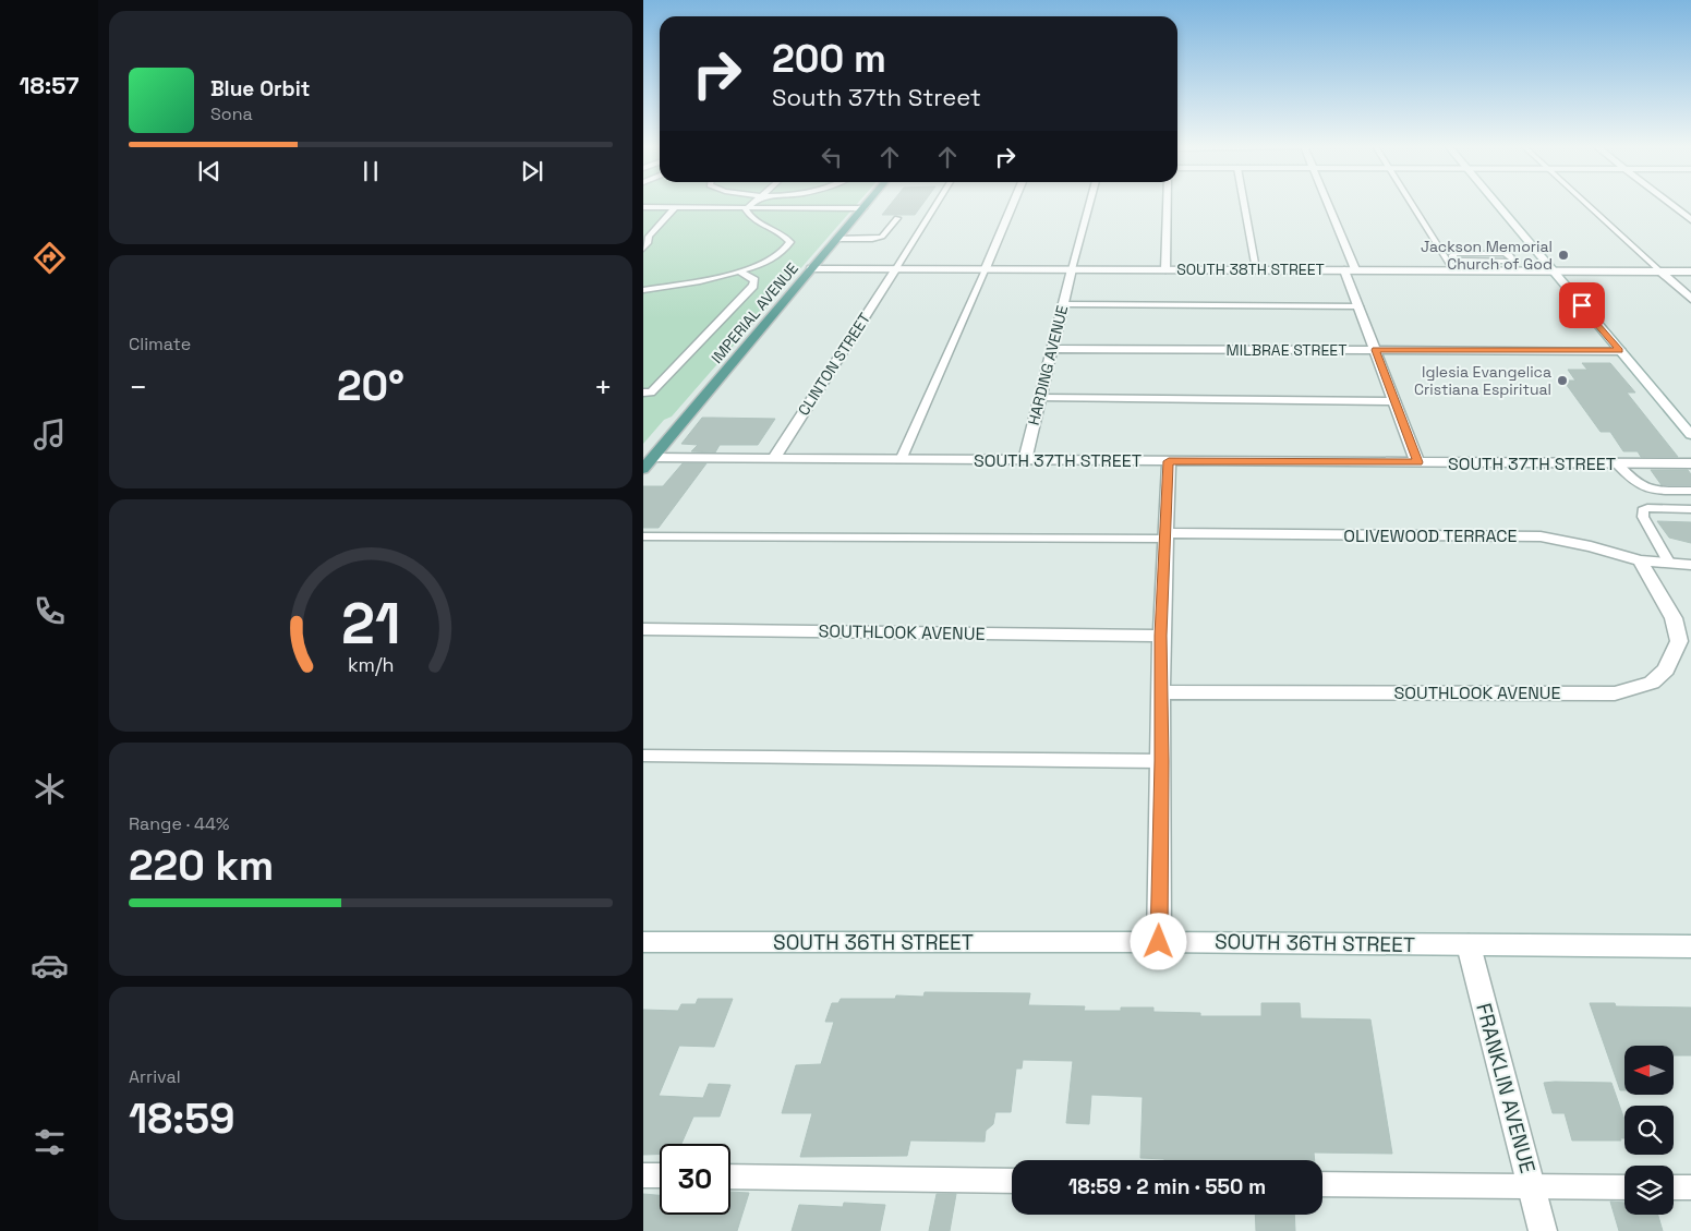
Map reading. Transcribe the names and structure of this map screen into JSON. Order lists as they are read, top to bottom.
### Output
{
  "streets": {
    "main road": ["IMPERIAL AVENUE"],
    "street": [
      "SOUTH 38TH STREET",
      "MILBRAE STREET",
      "CLINTON STREET",
      "HARDING AVENUE",
      "SOUTH 37TH STREET",
      "OLIVEWOOD TERRACE",
      "SOUTHLOOK AVENUE",
      "SOUTH 36TH STREET",
      "FRANKLIN AVENUE"
    ]
  },
  "crossings": [
    ["SOUTH 38TH STREET", "IMPERIAL AVENUE"],
    ["SOUTH 38TH STREET", "CLINTON STREET"],
    ["SOUTH 38TH STREET", "HARDING AVENUE"],
    ["IMPERIAL AVENUE", "SOUTH 37TH STREET"],
    ["MILBRAE STREET", "HARDING AVENUE"],
    ["CLINTON STREET", "SOUTH 37TH STREET"],
    ["HARDING AVENUE", "SOUTH 37TH STREET"],
    ["OLIVEWOOD TERRACE", "SOUTHLOOK AVENUE"],
    ["SOUTH 36TH STREET", "FRANKLIN AVENUE"]
  ],
  "places": ["Jackson Memorial Church of God", "Iglesia Evangelica Cristiana Espiritual"],
  "north": "left",
  "page": {
    "tabs": "18:57",
    "turn": ["200 m", "South 37th Street"],
    "song": ["Blue Orbit", "Sona"],
    "tile": [
      "Climate",
      ["Range · 44%", "220 km"],
      ["Arrival", "18:59"]
    ],
    "heat": ["−", "20°", "+"],
    "limit": "30",
    "trip": "18:59 · 2 min · 550 m",
    "gauge": ["21", "km/h"]
  }
}
